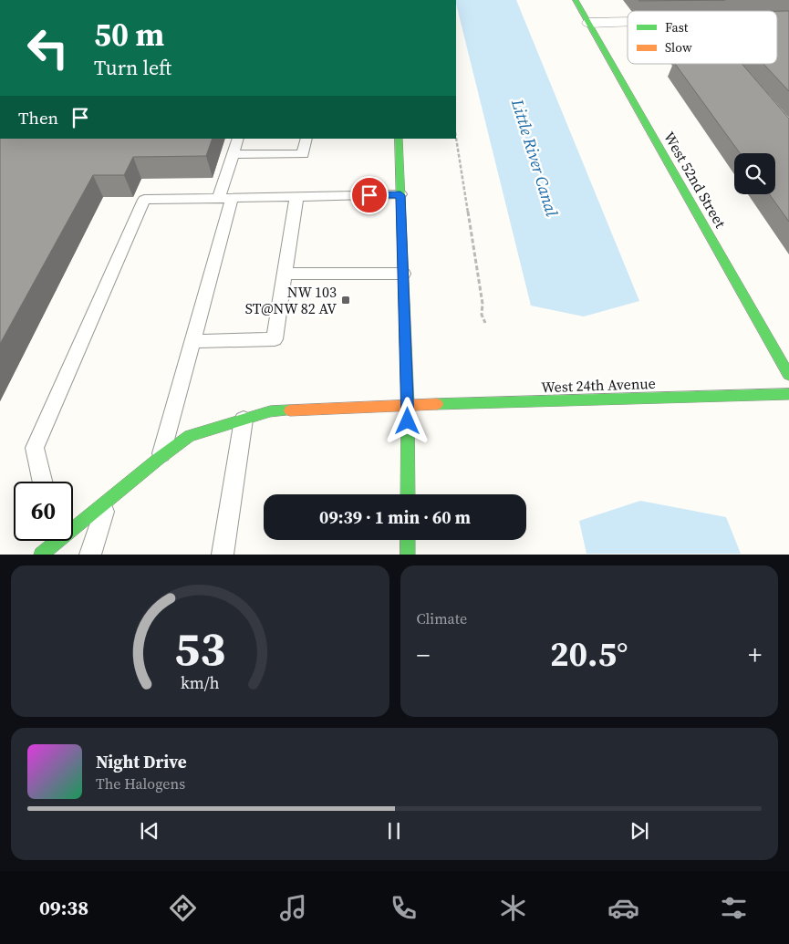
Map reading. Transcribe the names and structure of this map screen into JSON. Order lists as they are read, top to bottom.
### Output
{
  "streets": {
    "street": ["West 52nd Street", "West 24th Avenue"]
  },
  "water": ["Little River Canal"],
  "places": {
    "transit": ["NW 103 ST@NW 82 AV"]
  },
  "legend": ["Fast", "Slow"],
  "page": {
    "turn": ["50 m", "Turn left"],
    "then": "Then",
    "limit": "60",
    "trip": "09:39 · 1 min · 60 m",
    "tile": "Climate",
    "heat": ["−", "20.5°", "+"],
    "song": ["Night Drive", "The Halogens"],
    "tabs": "09:38",
    "gauge": ["53", "km/h"]
  }
}
